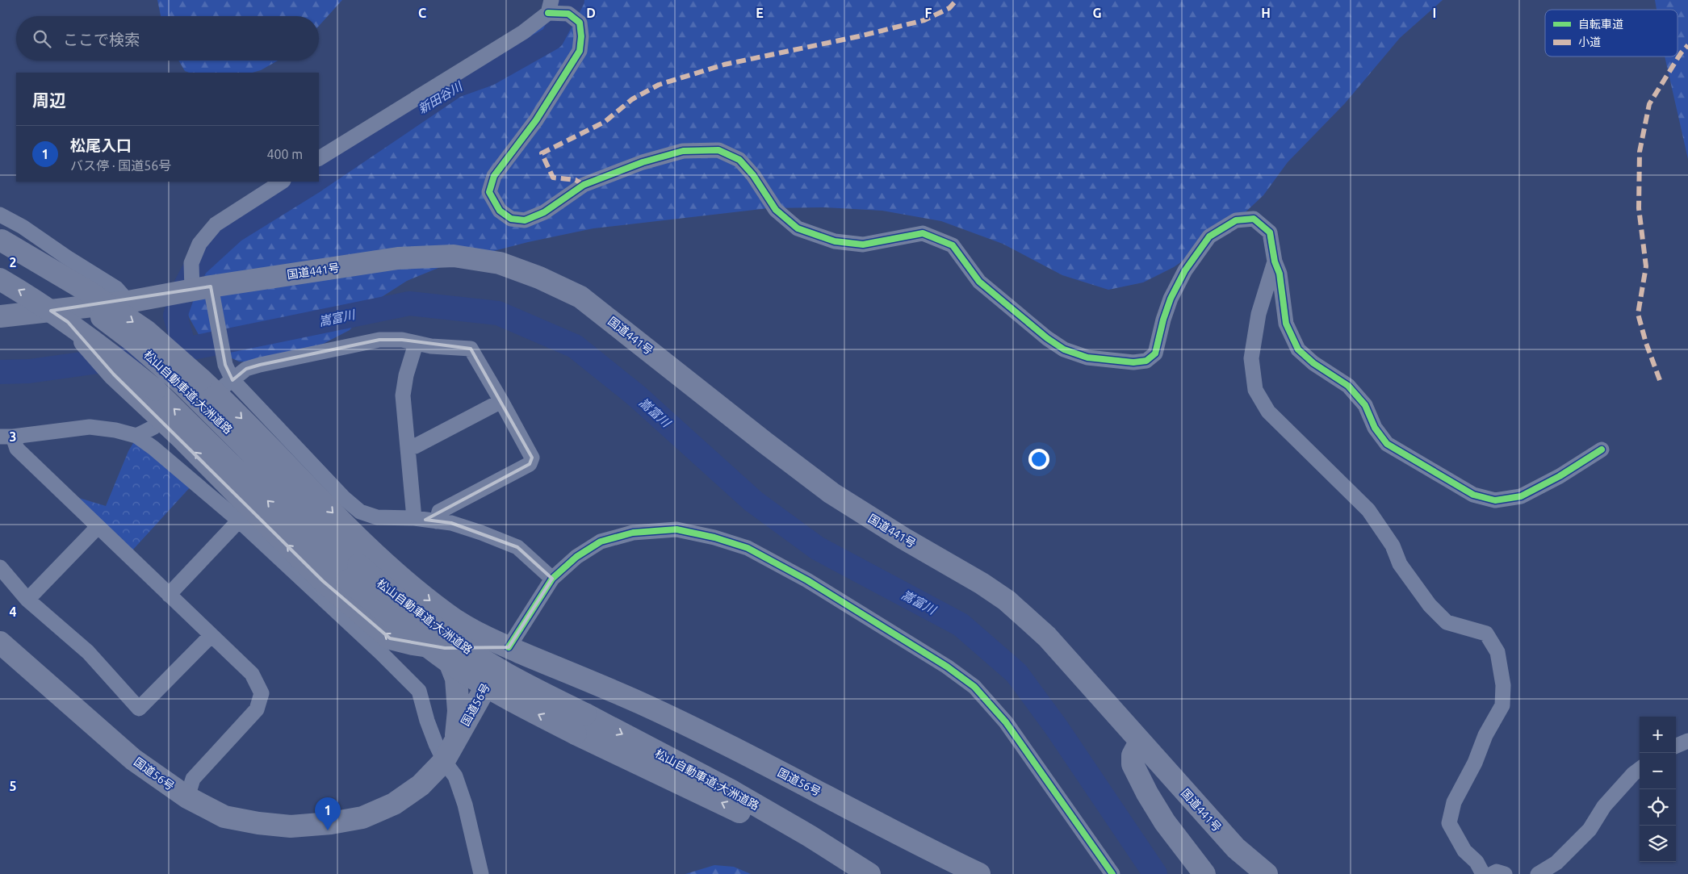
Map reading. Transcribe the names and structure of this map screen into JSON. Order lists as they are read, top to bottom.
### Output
{
  "streets": {
    "highway": ["国道441号", "松山自動車道;大洲道路", "国道56号"]
  },
  "water": ["新田谷川", "嵩富川"],
  "legend": ["自転車道", "小道"],
  "page": {
    "search": "ここで検索",
    "heading": "周辺",
    "list": [
      {
        "mark": "1",
        "name": "松尾入口",
        "note": "バス停 · 国道56号",
        "value": "400 m"
      }
    ],
    "map_buttons": ["+", "−"],
    "pins": "1"
  },
  "grid": {
    "columns": [
      "C",
      "D",
      "E",
      "F",
      "G",
      "H",
      "I"
    ],
    "rows": [
      "2",
      "3",
      "4",
      "5"
    ]
  }
}
